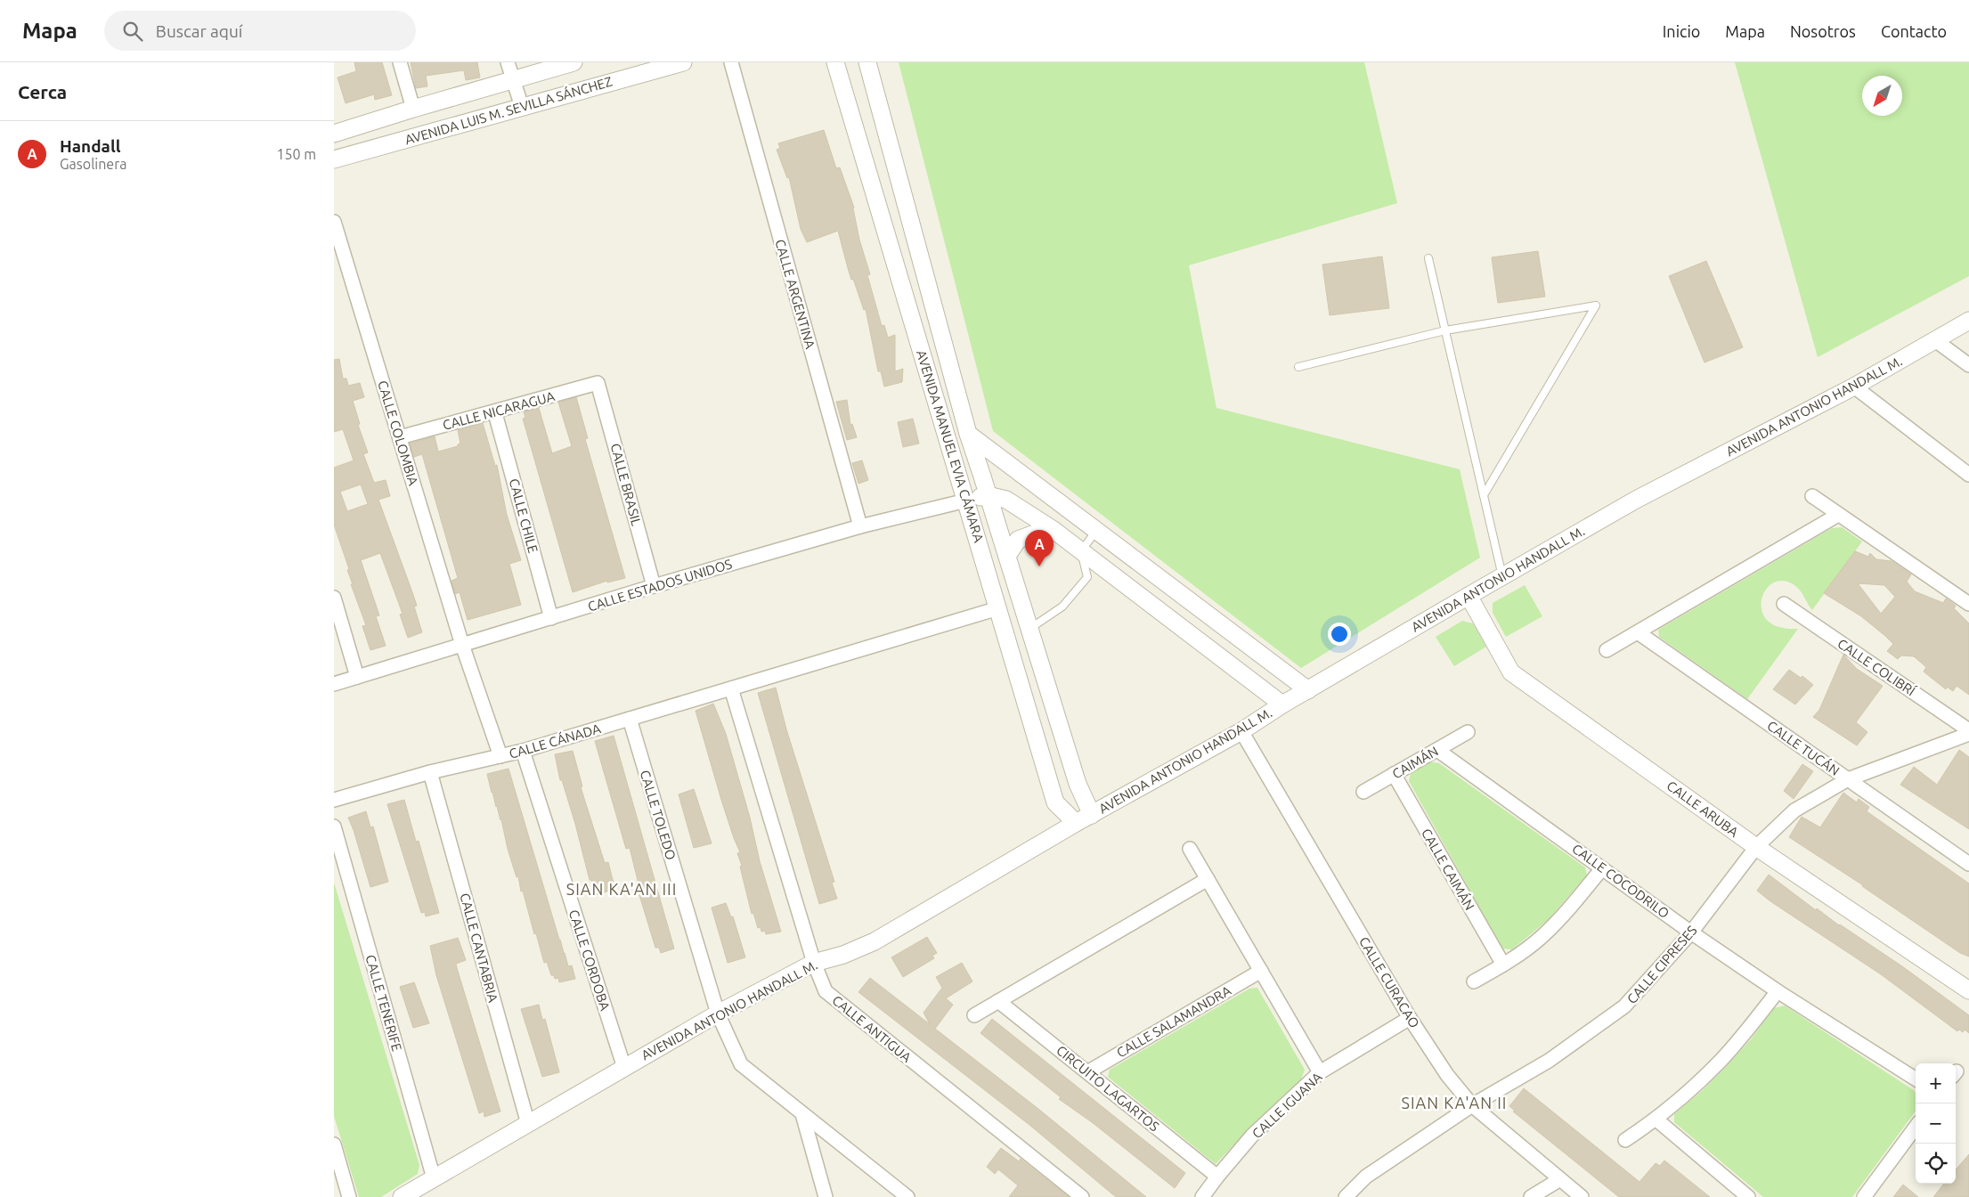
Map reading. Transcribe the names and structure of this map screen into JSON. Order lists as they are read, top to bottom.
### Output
{
  "streets": {
    "street": [
      "AVENIDA LUIS M. SEVILLA SÁNCHEZ",
      "CALLE ARGENTINA",
      "AVENIDA ANTONIO HANDALL M.",
      "CALLE NICARAGUA",
      "CALLE COLOMBIA",
      "AVENIDA MANUEL EVIA CÁMARA",
      "CALLE BRASIL",
      "CALLE CHILE",
      "CALLE ESTADOS UNIDOS",
      "CALLE COLIBRÍ",
      "CALLE CÁNADA",
      "CALLE TUCÁN",
      "CAIMÁN",
      "CALLE ARUBA",
      "CALLE TOLEDO",
      "CALLE CAIMÁN",
      "CALLE COCODRILO",
      "CALLE CANTABRIA",
      "CALLE CORDOBA",
      "CALLE CIPRESES",
      "CALLE CURACAO",
      "CALLE TENERIFE",
      "CALLE SALAMANDRA",
      "CALLE ANTIGUA",
      "CIRCUITO LAGARTOS",
      "CALLE IGUANA"
    ]
  },
  "crossings": [
    ["CALLE ARGENTINA", "CALLE ESTADOS UNIDOS"],
    ["AVENIDA ANTONIO HANDALL M.", "AVENIDA MANUEL EVIA CÁMARA"],
    ["AVENIDA ANTONIO HANDALL M.", "CALLE ARUBA"],
    ["AVENIDA ANTONIO HANDALL M.", "CALLE TOLEDO"],
    ["AVENIDA ANTONIO HANDALL M.", "CALLE CANTABRIA"],
    ["AVENIDA ANTONIO HANDALL M.", "CALLE CORDOBA"],
    ["AVENIDA ANTONIO HANDALL M.", "CALLE CURACAO"],
    ["AVENIDA ANTONIO HANDALL M.", "CALLE TENERIFE"],
    ["AVENIDA ANTONIO HANDALL M.", "CALLE ANTIGUA"],
    ["CALLE NICARAGUA", "CALLE COLOMBIA"],
    ["CALLE NICARAGUA", "CALLE BRASIL"],
    ["CALLE NICARAGUA", "CALLE CHILE"],
    ["CALLE COLOMBIA", "CALLE ESTADOS UNIDOS"],
    ["CALLE COLOMBIA", "CALLE CÁNADA"],
    ["AVENIDA MANUEL EVIA CÁMARA", "CALLE ESTADOS UNIDOS"],
    ["AVENIDA MANUEL EVIA CÁMARA", "CALLE CÁNADA"],
    ["CALLE BRASIL", "CALLE ESTADOS UNIDOS"],
    ["CALLE CHILE", "CALLE ESTADOS UNIDOS"],
    ["CALLE COLIBRÍ", "CALLE CIPRESES"],
    ["CALLE CÁNADA", "CALLE TOLEDO"],
    ["CALLE CÁNADA", "CALLE CANTABRIA"],
    ["CALLE CÁNADA", "CALLE CORDOBA"],
    ["CALLE CÁNADA", "CALLE ANTIGUA"],
    ["CALLE TUCÁN", "CALLE CIPRESES"],
    ["CAIMÁN", "CALLE CAIMÁN"],
    ["CAIMÁN", "CALLE COCODRILO"],
    ["CALLE ARUBA", "CALLE CIPRESES"],
    ["CALLE COCODRILO", "CALLE CIPRESES"],
    ["CALLE CIPRESES", "CALLE CURACAO"],
    ["CALLE CURACAO", "CALLE IGUANA"],
    ["CALLE SALAMANDRA", "CIRCUITO LAGARTOS"],
    ["CIRCUITO LAGARTOS", "CALLE IGUANA"]
  ],
  "districts": ["SIAN KA'AN III", "SIAN KA'AN II"],
  "north": "bottom left",
  "page": {
    "header": "Mapa",
    "search": "Buscar aquí",
    "nav": [
      "Inicio",
      "Mapa",
      "Nosotros",
      "Contacto"
    ],
    "heading": "Cerca",
    "list": [
      {
        "mark": "A",
        "name": "Handall",
        "note": "Gasolinera",
        "value": "150 m"
      }
    ],
    "pins": "A",
    "map_buttons": ["+", "−"]
  }
}
